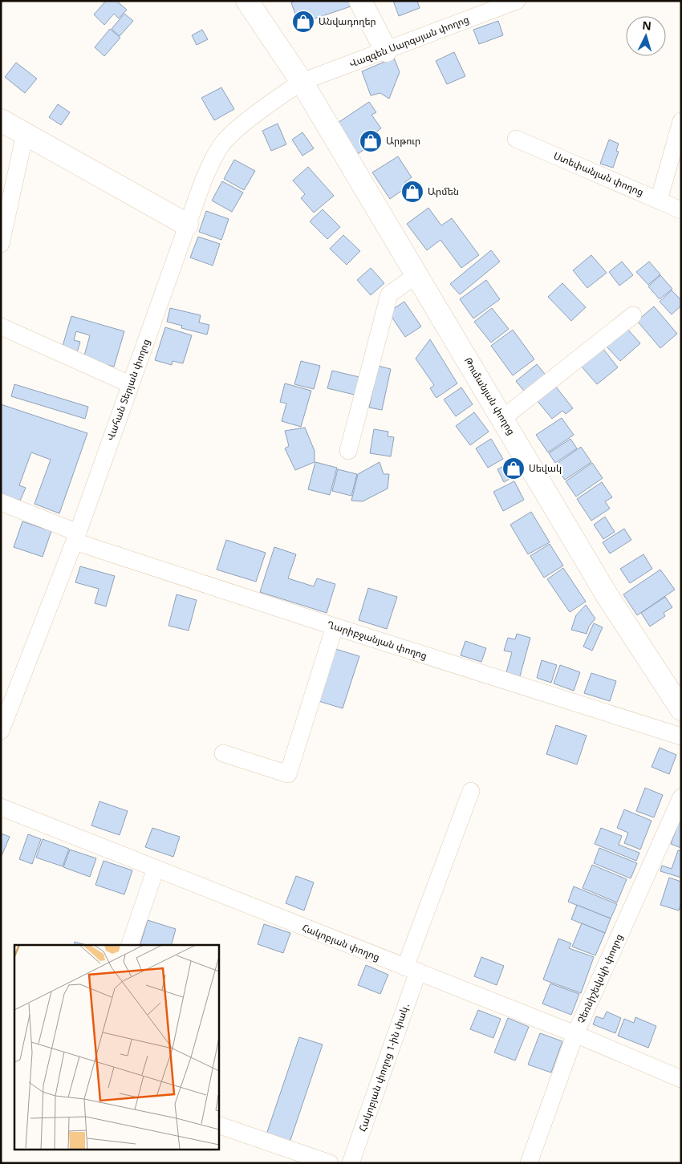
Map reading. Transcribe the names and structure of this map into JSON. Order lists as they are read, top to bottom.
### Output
{
  "streets": {
    "main road": ["Թումանյան փողոց"],
    "street": [
      "Վազգեն Սարգսյան փողոց",
      "Ստեփանյան փողոց",
      "Վահան Տերյան փողոց",
      "Ղարիբջանյան փողոց",
      "Հակոբյան փողոց",
      "Չեռնիշեվսկի փողոց",
      "Հակոբյան փողոց 1-ին փակ․"
    ]
  },
  "crossings": [
    ["Վազգեն Սարգսյան փողոց", "Վահան Տերյան փողոց"],
    ["Վազգեն Սարգսյան փողոց", "Թումանյան փողոց"],
    ["Վահան Տերյան փողոց", "Թումանյան փողոց"],
    ["Վահան Տերյան փողոց", "Ղարիբջանյան փողոց"],
    ["Հակոբյան փողոց", "Չեռնիշեվսկի փողոց"],
    ["Հակոբյան փողոց", "Հակոբյան փողոց 1-ին փակ․"]
  ],
  "places": {
    "shop": [
      "Անվադողեր",
      "Արթուր",
      "Արմեն",
      "Սեվակ"
    ]
  },
  "north": "top"
}
